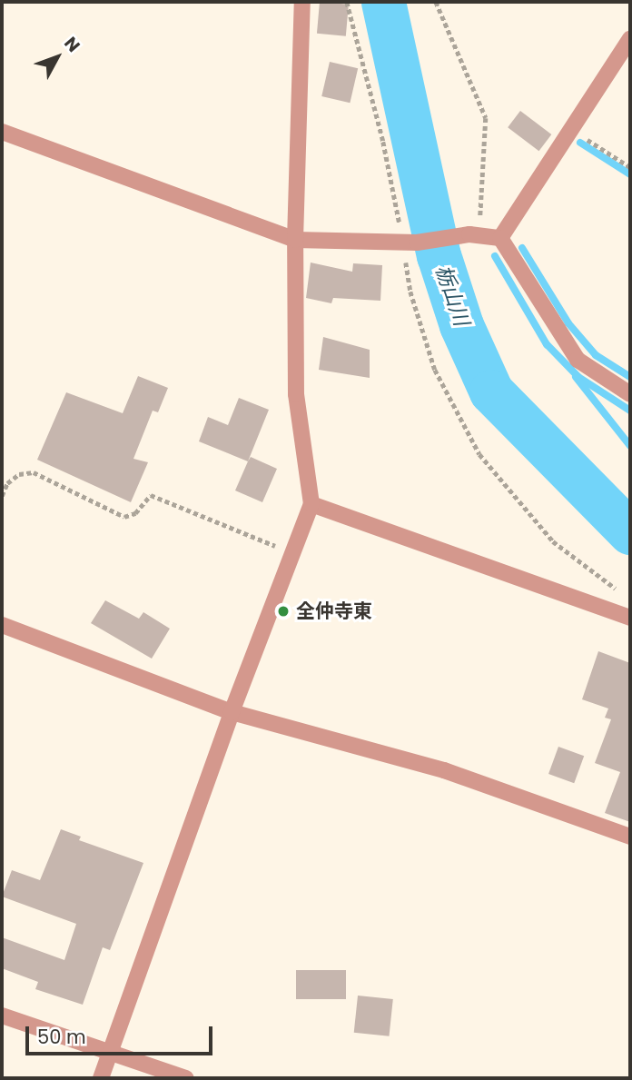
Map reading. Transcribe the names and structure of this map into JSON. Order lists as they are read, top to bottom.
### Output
{
  "water": ["栃山川"],
  "places": ["全仲寺東"],
  "scale_bar": "50 m",
  "north": "top right"
}
